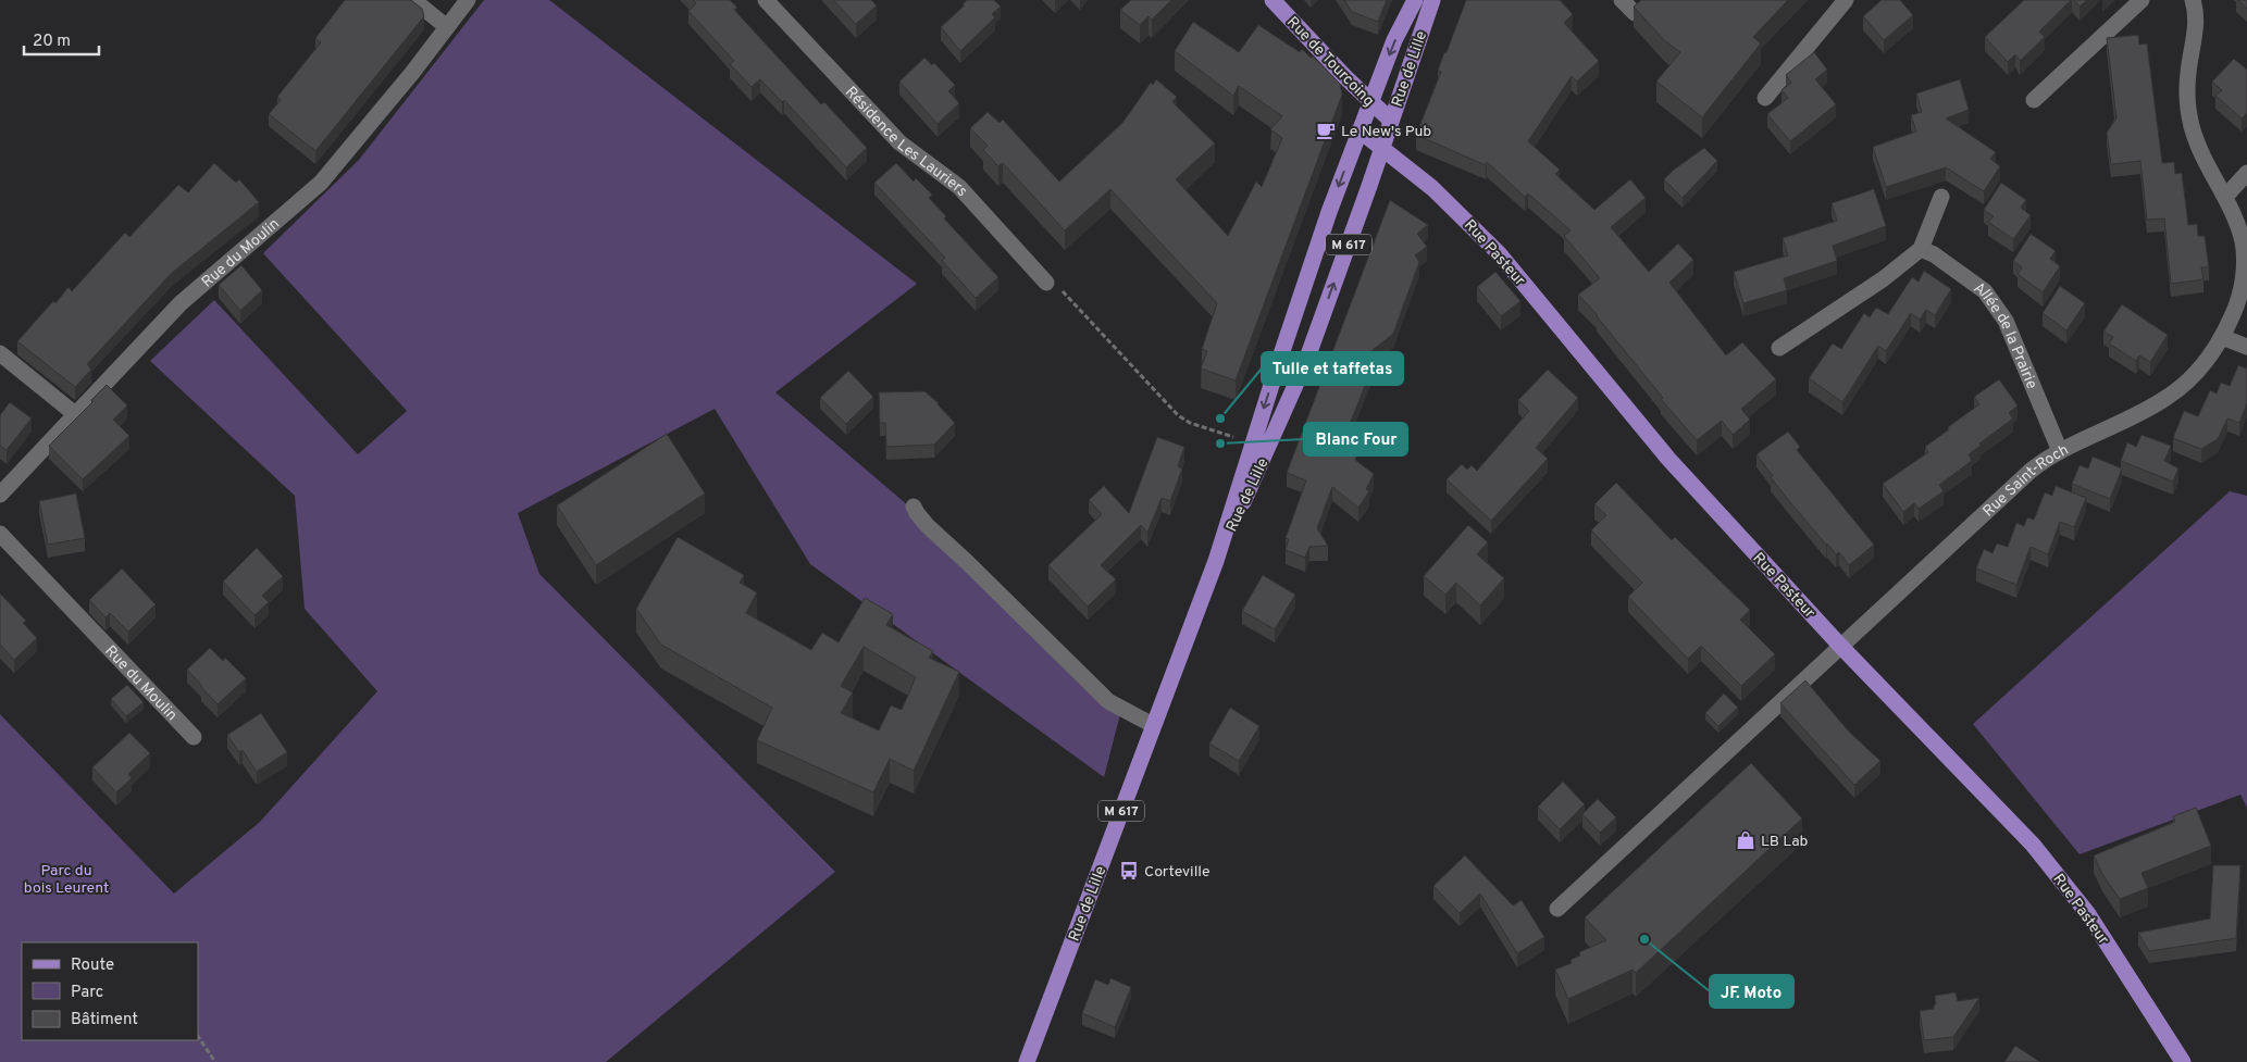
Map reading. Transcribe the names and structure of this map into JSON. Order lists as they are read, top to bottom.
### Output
{
  "streets": {
    "main road": [
      "Rue de Tourcoing",
      "Rue de Lille",
      "M 617",
      "Rue Pasteur"
    ],
    "street": [
      "Résidence Les Lauriers",
      "Rue du Moulin",
      "Allée de la Prairie",
      "Rue Saint-Roch"
    ]
  },
  "crossings": [
    ["Rue de Tourcoing", "Rue de Lille"],
    ["Rue de Lille", "Rue Pasteur"],
    ["Rue Pasteur", "Rue Saint-Roch"],
    ["Allée de la Prairie", "Rue Saint-Roch"]
  ],
  "parks": ["Parc du bois Leurent"],
  "places": {
    "cafe": ["Le New's Pub"],
    "other": ["Tulle et taffetas", "Blanc Four", "JF. Moto"],
    "shop": ["LB Lab"],
    "bus stop": ["Corteville"]
  },
  "legend": ["Route", "Parc", "Bâtiment"],
  "scale_bar": "20 m"
}
